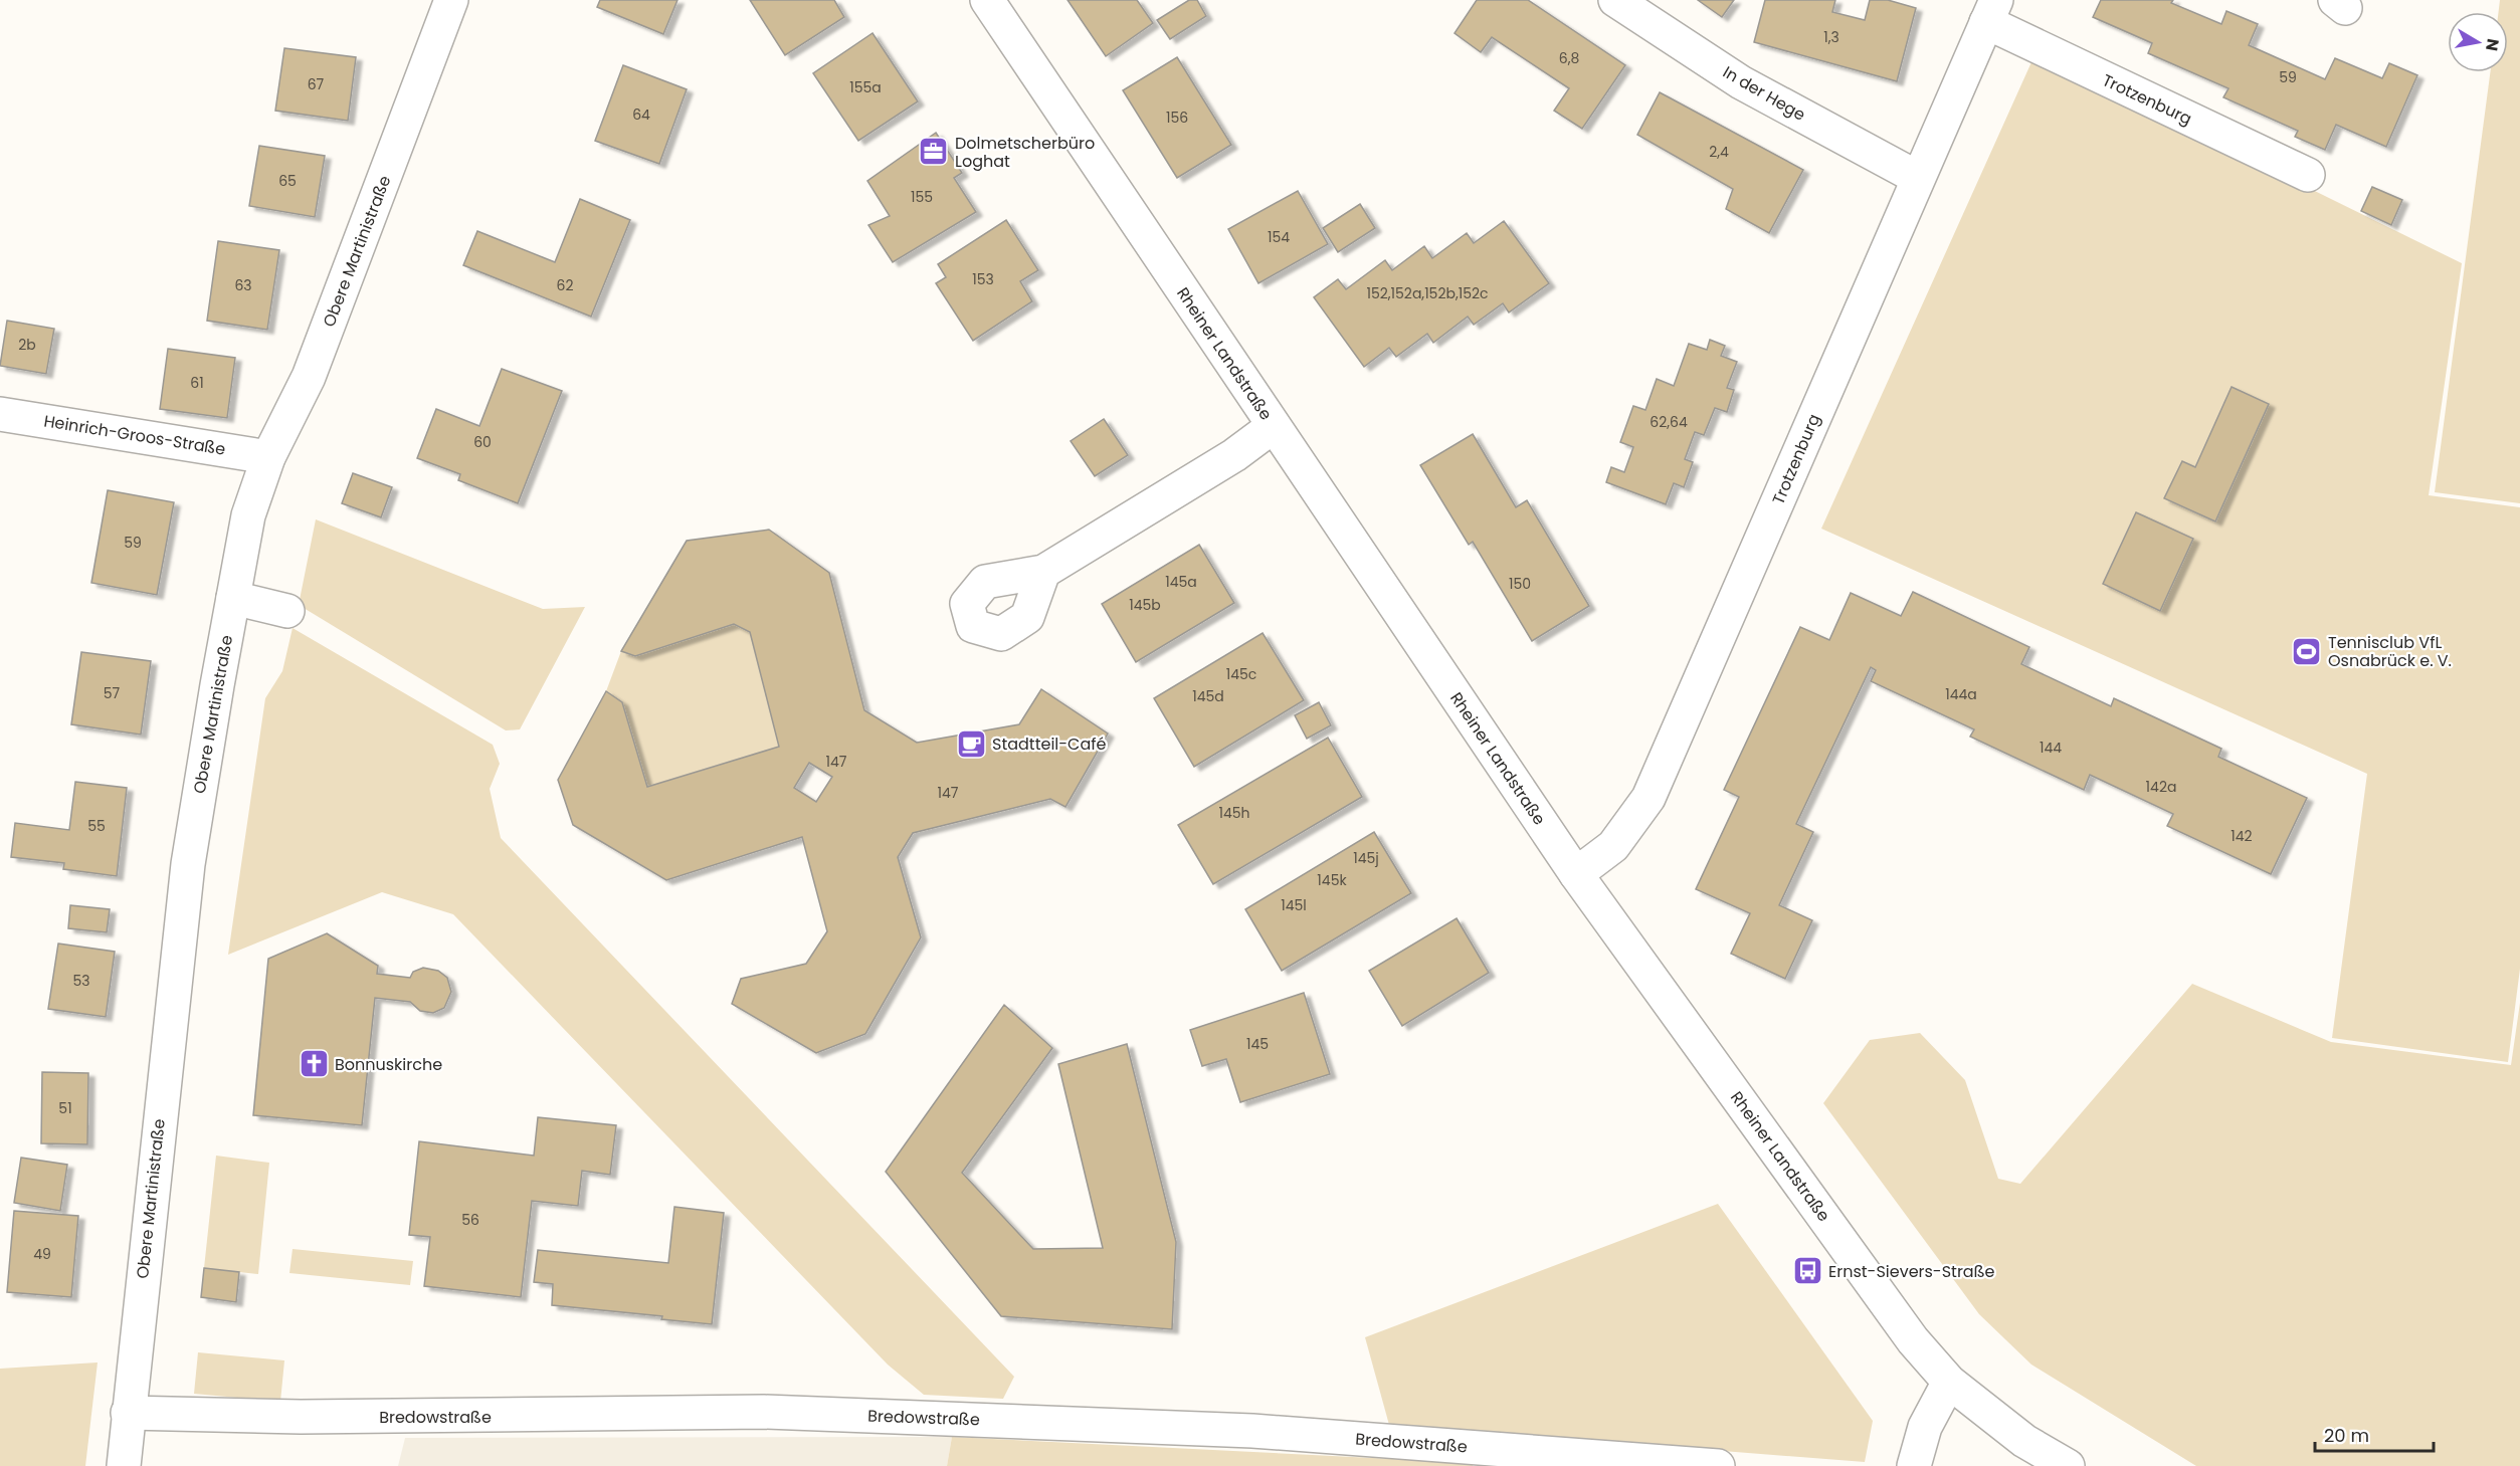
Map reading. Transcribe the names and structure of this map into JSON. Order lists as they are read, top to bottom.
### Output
{
  "streets": {
    "street": [
      "In der Hege",
      "Trotzenburg",
      "Obere Martinistraße",
      "Rheiner Landstraße",
      "Heinrich-Groos-Straße",
      "Bredowstraße"
    ]
  },
  "crossings": [
    ["In der Hege", "Trotzenburg"],
    ["Trotzenburg", "Rheiner Landstraße"],
    ["Obere Martinistraße", "Heinrich-Groos-Straße"],
    ["Obere Martinistraße", "Bredowstraße"]
  ],
  "places": {
    "office": ["Dolmetscherbüro Loghat"],
    "sports": ["Tennisclub VfL Osnabrück e. V."],
    "cafe": ["Stadtteil-Café"],
    "church": ["Bonnuskirche"],
    "bus stop": ["Ernst-Sievers-Straße"]
  },
  "house_numbers": [
    "1,3",
    "6,8",
    "59",
    "67",
    "155a",
    "64",
    "156",
    "2,4",
    "65",
    "155",
    "154",
    "153",
    "63",
    "62",
    "152,152a,152b,152c",
    "2b",
    "61",
    "62,64",
    "60",
    "59",
    "145a",
    "150",
    "145b",
    "145c",
    "57",
    "144a",
    "145d",
    "144",
    "147",
    "142a",
    "147",
    "145h",
    "55",
    "142",
    "145j",
    "145k",
    "145l",
    "53",
    "145",
    "51",
    "56",
    "49"
  ],
  "scale_bar": "20 m",
  "north": "right"
}
